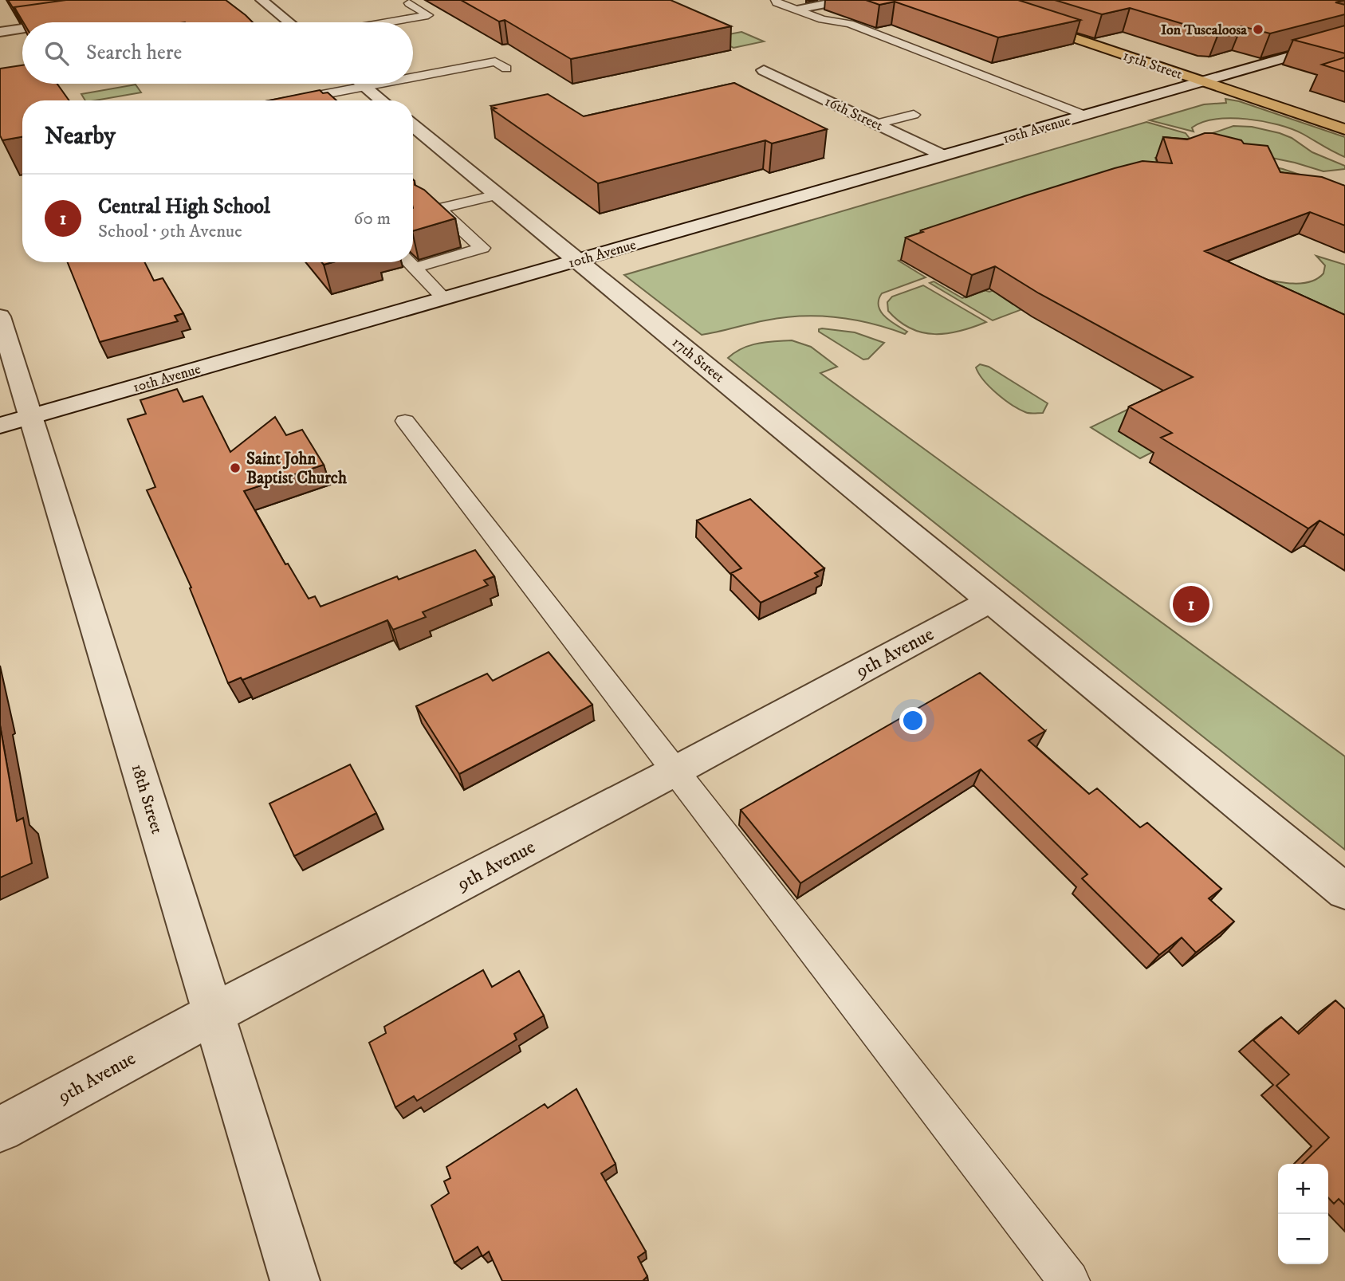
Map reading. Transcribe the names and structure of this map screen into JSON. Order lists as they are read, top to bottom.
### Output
{
  "streets": {
    "main road": ["15th Street"],
    "street": [
      "16th Street",
      "10th Avenue",
      "17th Street",
      "9th Avenue",
      "18th Street"
    ]
  },
  "crossings": [
    ["15th Street", "10th Avenue"],
    ["16th Street", "10th Avenue"],
    ["10th Avenue", "17th Street"],
    ["10th Avenue", "18th Street"],
    ["17th Street", "9th Avenue"],
    ["9th Avenue", "18th Street"]
  ],
  "places": ["Ion Tuscaloosa", "Saint John Baptist Church"],
  "page": {
    "search": "Search here",
    "heading": "Nearby",
    "list": [
      {
        "mark": "1",
        "name": "Central High School",
        "note": "School · 9th Avenue",
        "value": "60 m"
      }
    ],
    "pins": "1",
    "map_buttons": ["+", "−"]
  }
}
